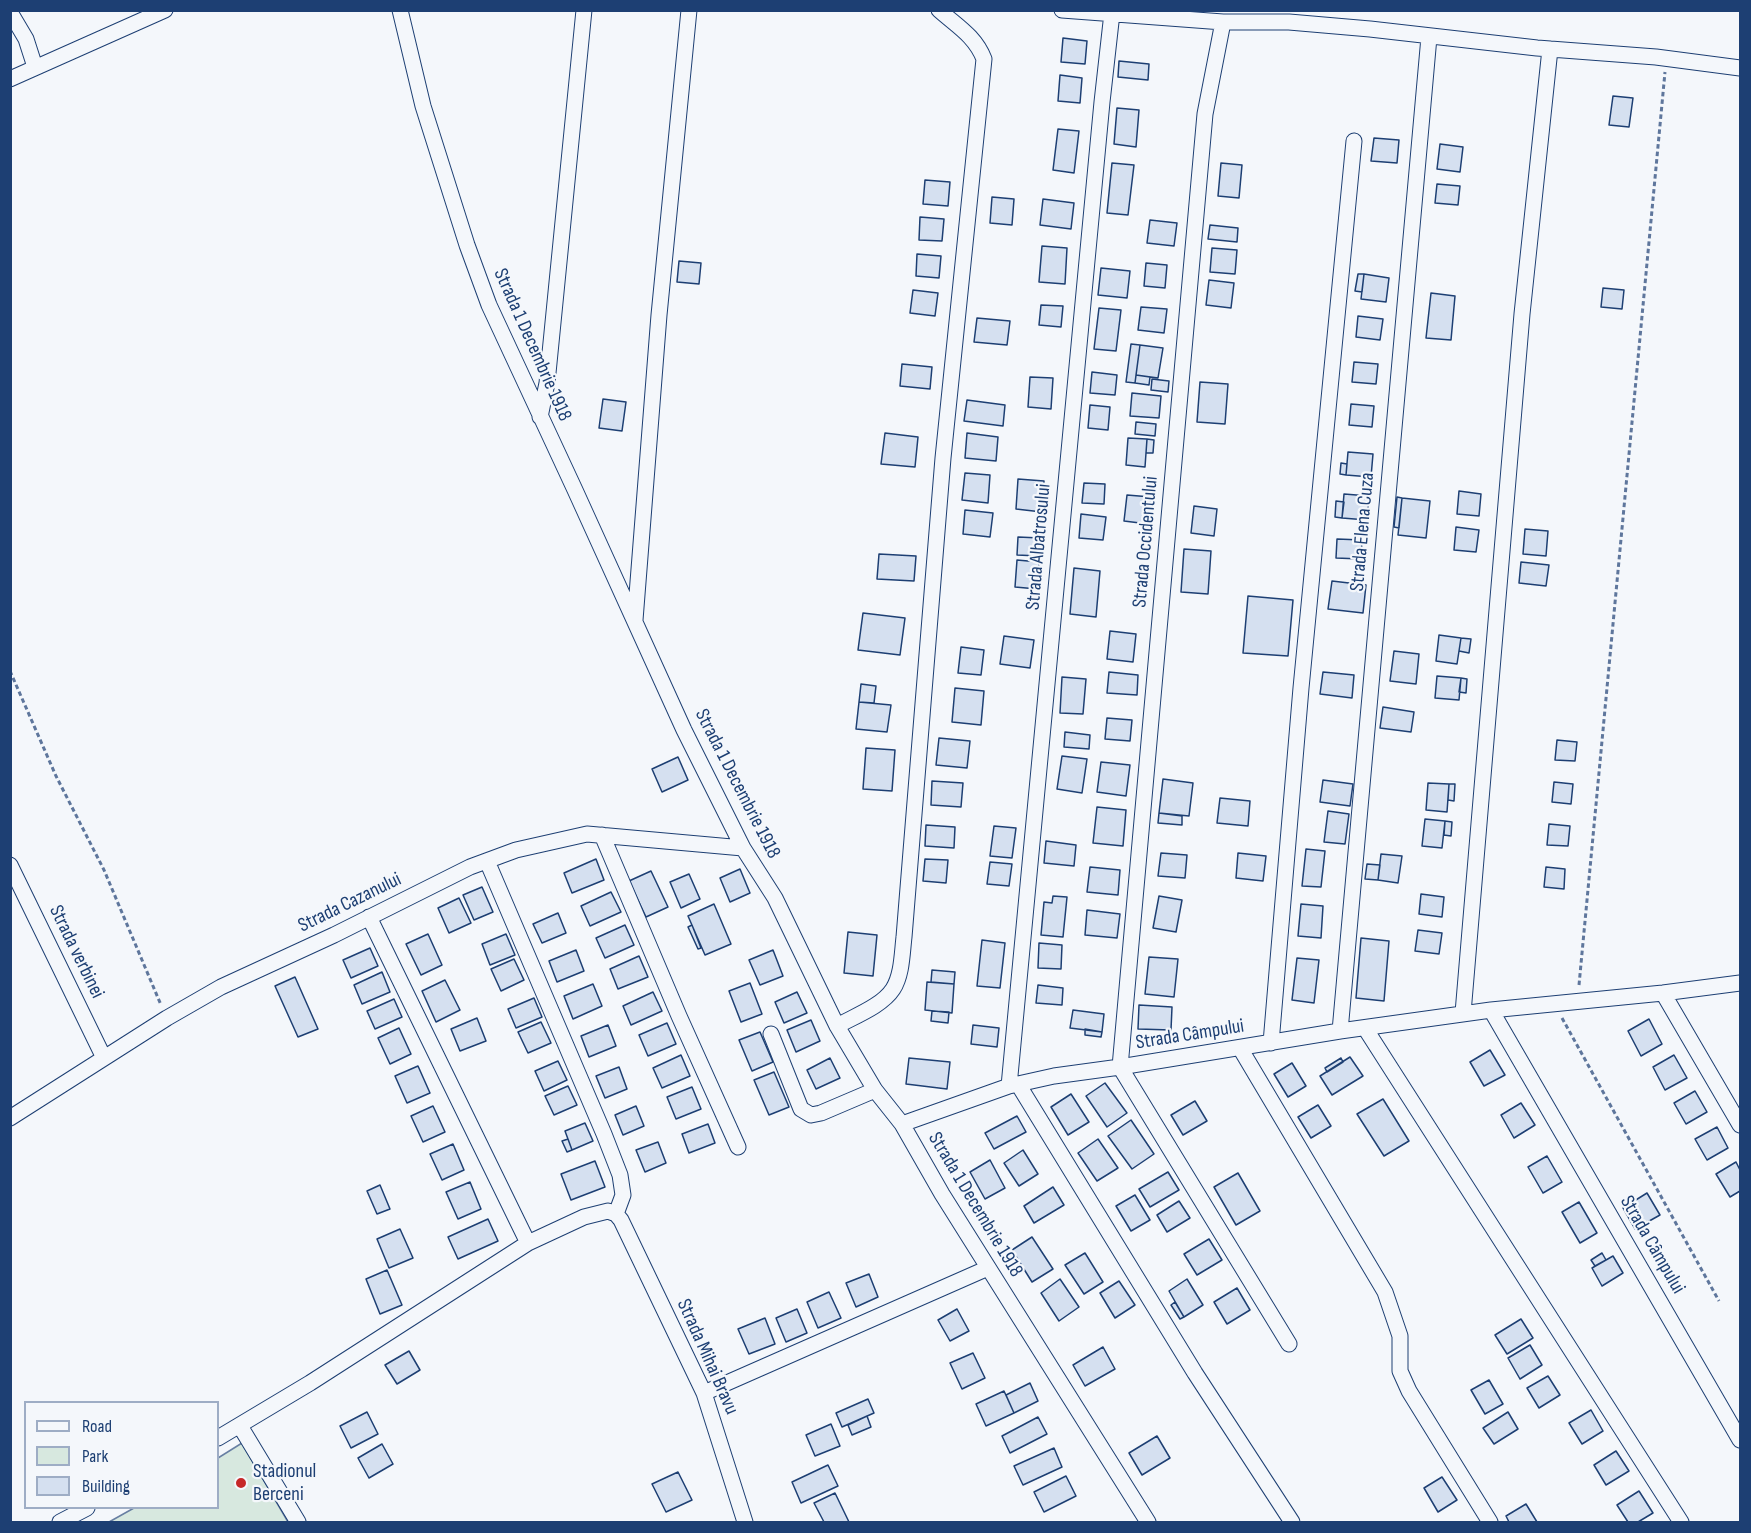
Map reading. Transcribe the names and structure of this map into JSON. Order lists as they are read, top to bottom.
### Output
{
  "streets": {
    "street": [
      "Strada 1 Decembrie 1918",
      "Strada Elena Cuza",
      "Strada Occidentului",
      "Strada Albatrosului",
      "Strada Cazanului",
      "Strada verbinei",
      "Strada Câmpului",
      "Strada Mihai Bravu"
    ]
  },
  "crossings": [
    ["Strada 1 Decembrie 1918", "Strada Cazanului"],
    ["Strada 1 Decembrie 1918", "Strada Câmpului"],
    ["Strada Elena Cuza", "Strada Câmpului"],
    ["Strada Occidentului", "Strada Câmpului"],
    ["Strada Albatrosului", "Strada Câmpului"],
    ["Strada Cazanului", "Strada verbinei"]
  ],
  "places": ["Stadionul Berceni"],
  "legend": ["Road", "Park", "Building"]
}
